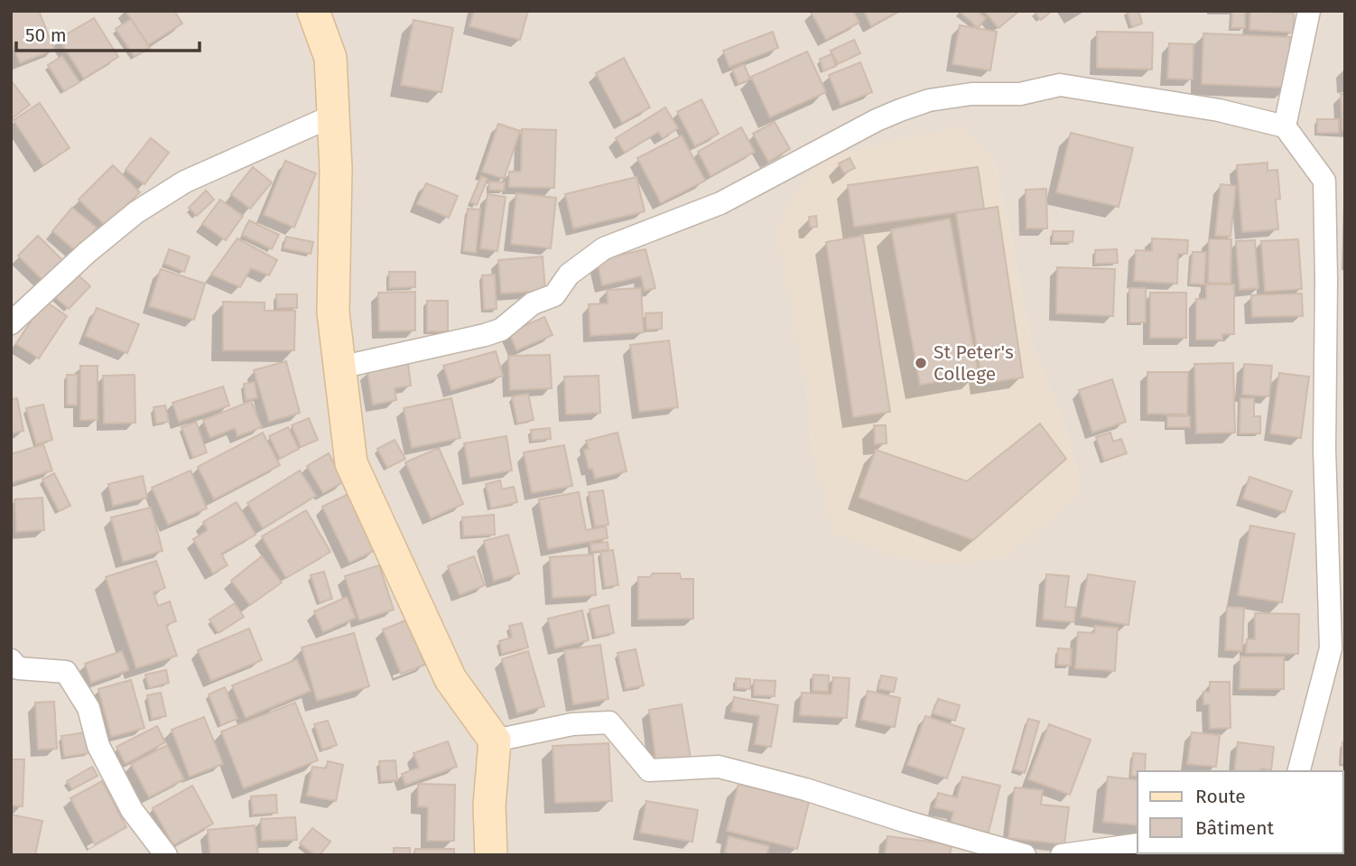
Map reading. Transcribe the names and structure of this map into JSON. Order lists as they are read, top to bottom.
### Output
{
  "places": ["St Peter's College"],
  "legend": ["Route", "Bâtiment"],
  "scale_bar": "50 m"
}
